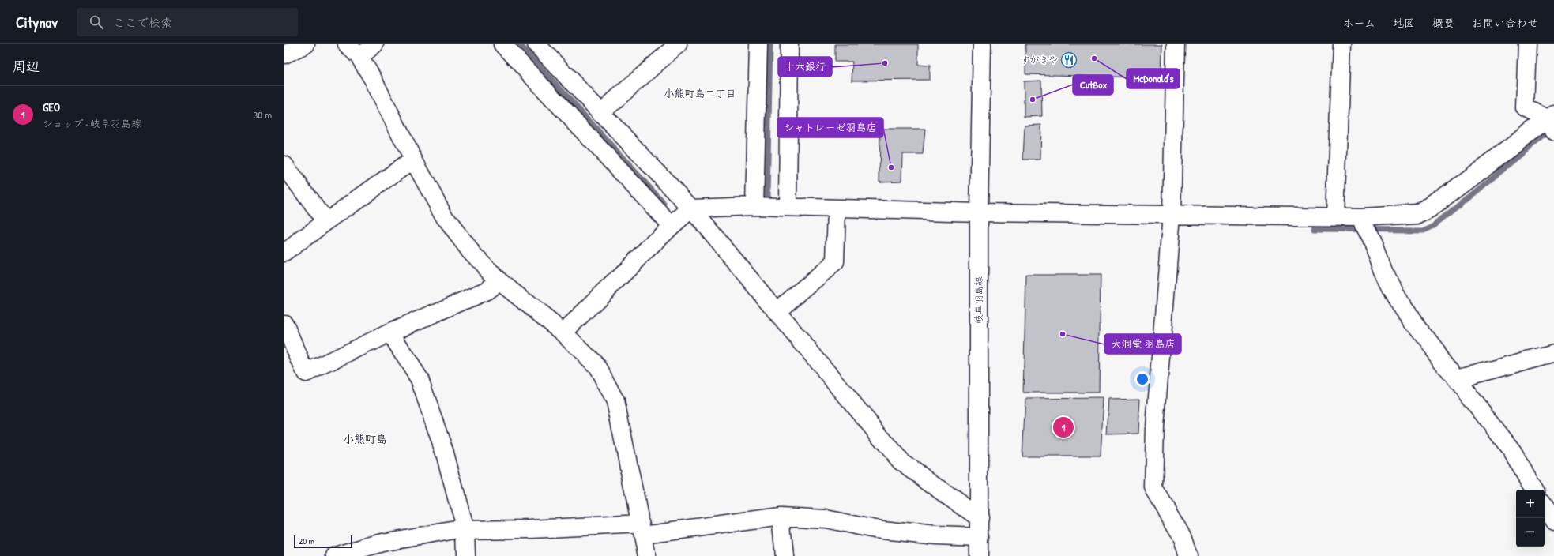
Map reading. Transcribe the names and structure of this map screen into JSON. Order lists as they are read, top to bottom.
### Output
{
  "streets": {
    "street": ["岐阜羽島線"]
  },
  "districts": ["小熊町島二丁目", "小熊町島"],
  "places": {
    "other": [
      "McDonald's",
      "十六銀行",
      "CutBox",
      "シャトレーゼ羽島店",
      "大洞堂 羽島店"
    ],
    "restaurant": ["すがきや"]
  },
  "scale_bar": "20 m",
  "page": {
    "header": "Citynav",
    "search": "ここで検索",
    "nav": [
      "ホーム",
      "地図",
      "概要",
      "お問い合わせ"
    ],
    "heading": "周辺",
    "list": [
      {
        "mark": "1",
        "name": "GEO",
        "note": "ショップ · 岐阜羽島線",
        "value": "30 m"
      }
    ],
    "pins": "1",
    "map_buttons": ["+", "−"],
    "scale": "20 m"
  }
}
